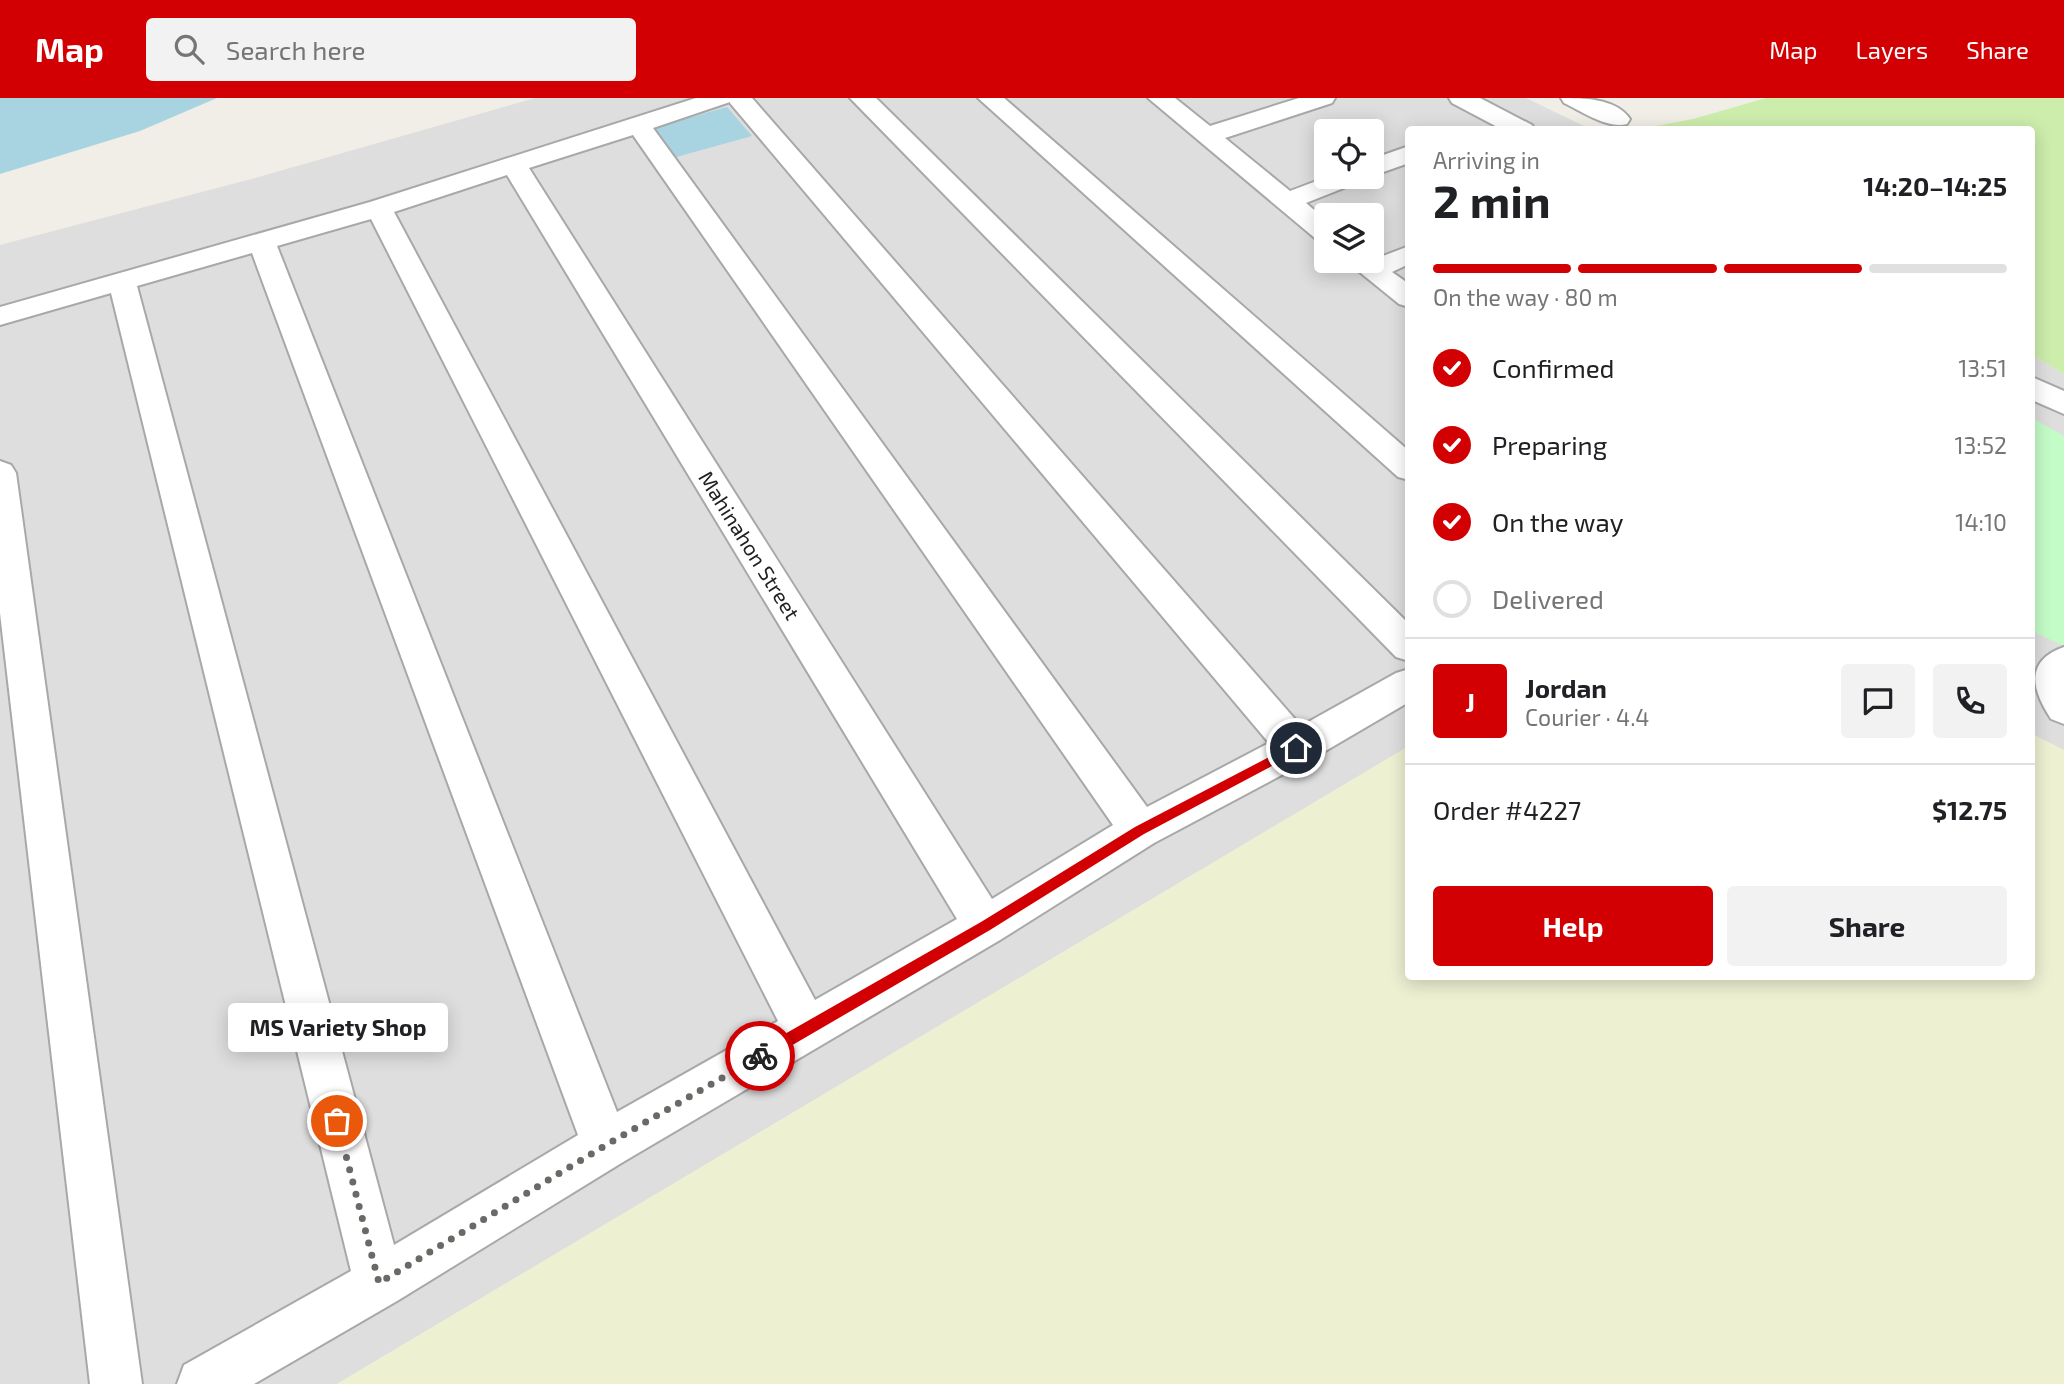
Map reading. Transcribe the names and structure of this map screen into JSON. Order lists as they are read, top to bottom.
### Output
{
  "streets": {
    "street": ["Mahinahon Street"]
  },
  "places": ["MS Variety Shop"],
  "page": {
    "header": "Map",
    "search": "Search here",
    "nav": ["Map", "Layers", "Share"],
    "heading": ["2 min", "Arriving in", "14:20–14:25"],
    "panel": [
      "Jordan",
      "Courier · 4.4",
      "Order #4227",
      "$12.75"
    ],
    "bar": "On the way · 80 m",
    "list": [
      ["Confirmed", "13:51"],
      ["Preparing", "13:52"],
      ["On the way", "14:10"],
      "Delivered"
    ],
    "round": "J",
    "buttons": ["Help", "Share"],
    "bubble": "MS Variety Shop"
  }
}
